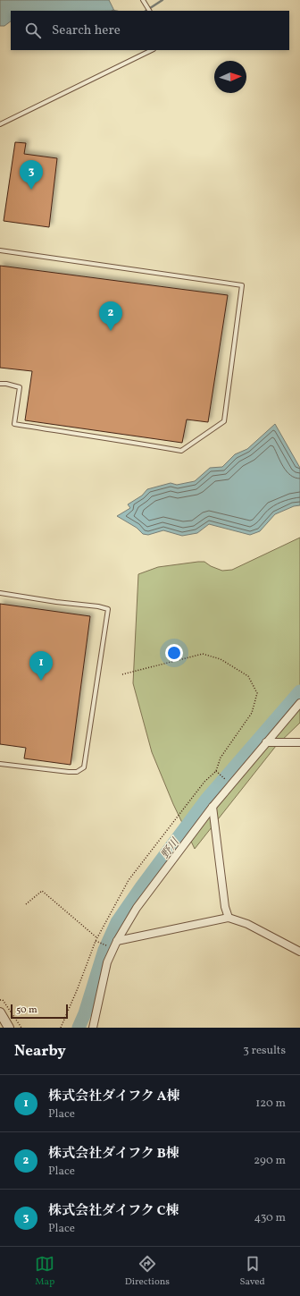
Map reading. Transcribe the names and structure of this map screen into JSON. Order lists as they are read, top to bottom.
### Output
{
  "water": ["野川"],
  "scale_bar": "50 m",
  "north": "right",
  "page": {
    "search": "Search here",
    "pins": ["3", "2", "1"],
    "scale": "50 m",
    "heading": ["Nearby", "3 results"],
    "list": [
      {
        "mark": "1",
        "name": "株式会社ダイフク A棟",
        "note": "Place",
        "value": "120 m"
      },
      {
        "mark": "2",
        "name": "株式会社ダイフク B棟",
        "note": "Place",
        "value": "290 m"
      },
      {
        "mark": "3",
        "name": "株式会社ダイフク C棟",
        "note": "Place",
        "value": "430 m"
      }
    ],
    "nav": ["Map", "Directions", "Saved"]
  }
}
